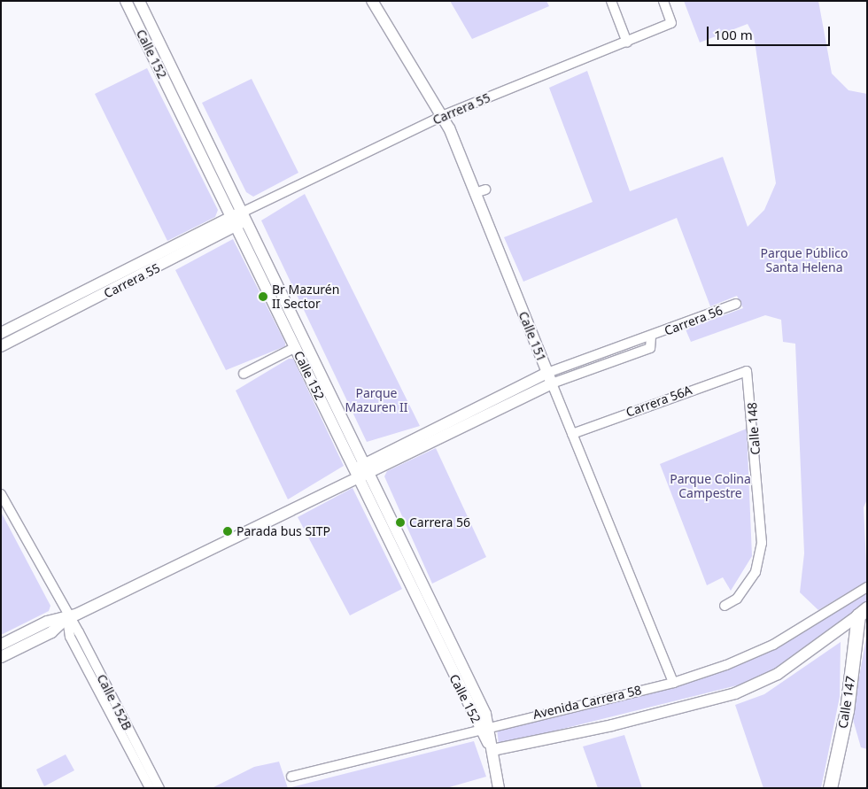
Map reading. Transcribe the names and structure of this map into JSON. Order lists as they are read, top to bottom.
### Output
{
  "streets": {
    "main road": ["Calle 147"],
    "street": [
      "Calle 152",
      "Carrera 55",
      "Carrera 56",
      "Calle 151",
      "Carrera 56A",
      "Calle 148",
      "Calle 152B",
      "Avenida Carrera 58"
    ]
  },
  "crossings": [
    ["Calle 152", "Carrera 55"],
    ["Calle 152", "Carrera 56"],
    ["Calle 152", "Avenida Carrera 58"],
    ["Carrera 55", "Calle 151"],
    ["Carrera 56", "Calle 151"],
    ["Carrera 56", "Calle 152B"],
    ["Calle 151", "Carrera 56A"],
    ["Calle 151", "Avenida Carrera 58"],
    ["Carrera 56A", "Calle 148"]
  ],
  "parks": ["Parque Público Santa Helena", "Parque Mazuren II", "Parque Colina Campestre"],
  "places": ["Br Mazurén II Sector", "Carrera 56", "Parada bus SITP"],
  "scale_bar": "100 m"
}
